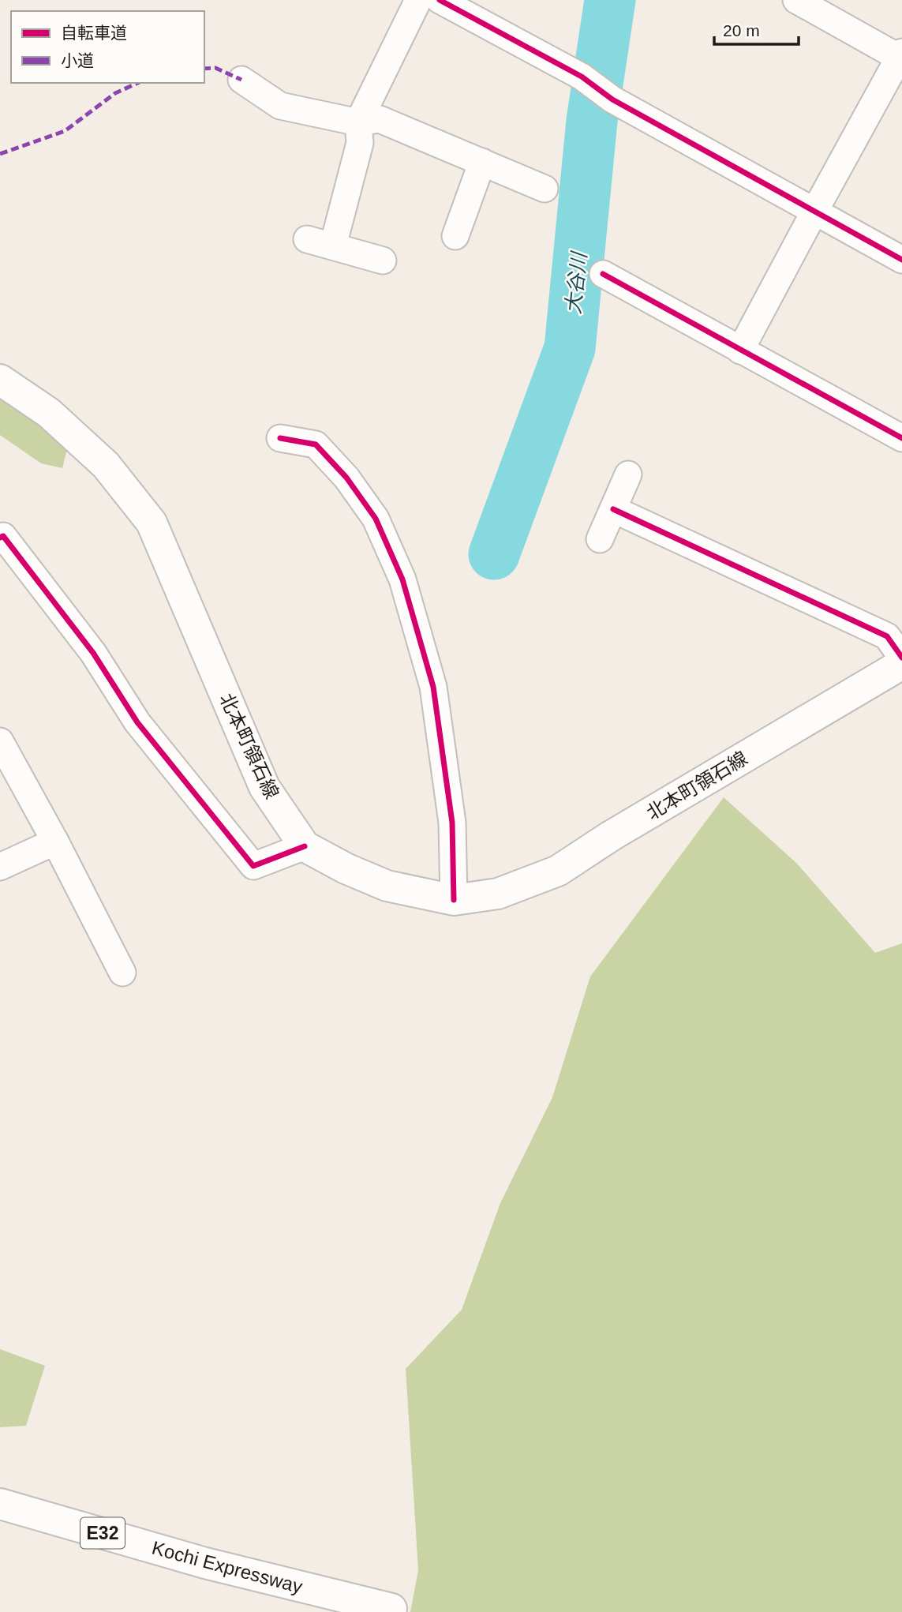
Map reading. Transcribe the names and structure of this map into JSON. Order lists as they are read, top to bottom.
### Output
{
  "streets": {
    "main road": ["北本町領石線", "E32", "Kochi Expressway"]
  },
  "water": ["大谷川"],
  "legend": ["自転車道", "小道"],
  "scale_bar": "20 m"
}
